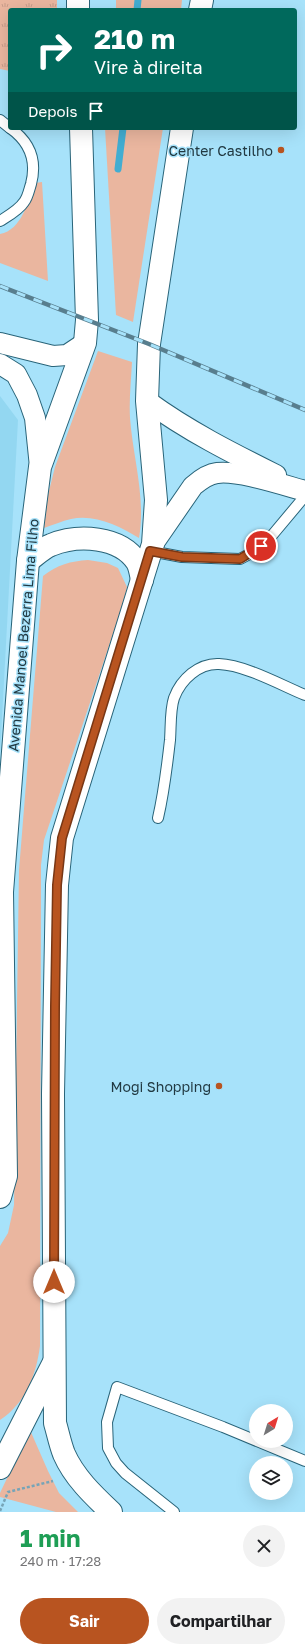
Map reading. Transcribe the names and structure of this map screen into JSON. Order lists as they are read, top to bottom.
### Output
{
  "streets": {
    "main road": ["Avenida Manoel Bezerra Lima Filho"]
  },
  "places": ["Center Castilho", "Mogi Shopping"],
  "north": "top right",
  "page": {
    "turn": ["210 m", "Vire à direita"],
    "then": "Depois",
    "heading": ["1 min", "240 m · 17:28"],
    "buttons": ["Sair", "Compartilhar"]
  }
}
